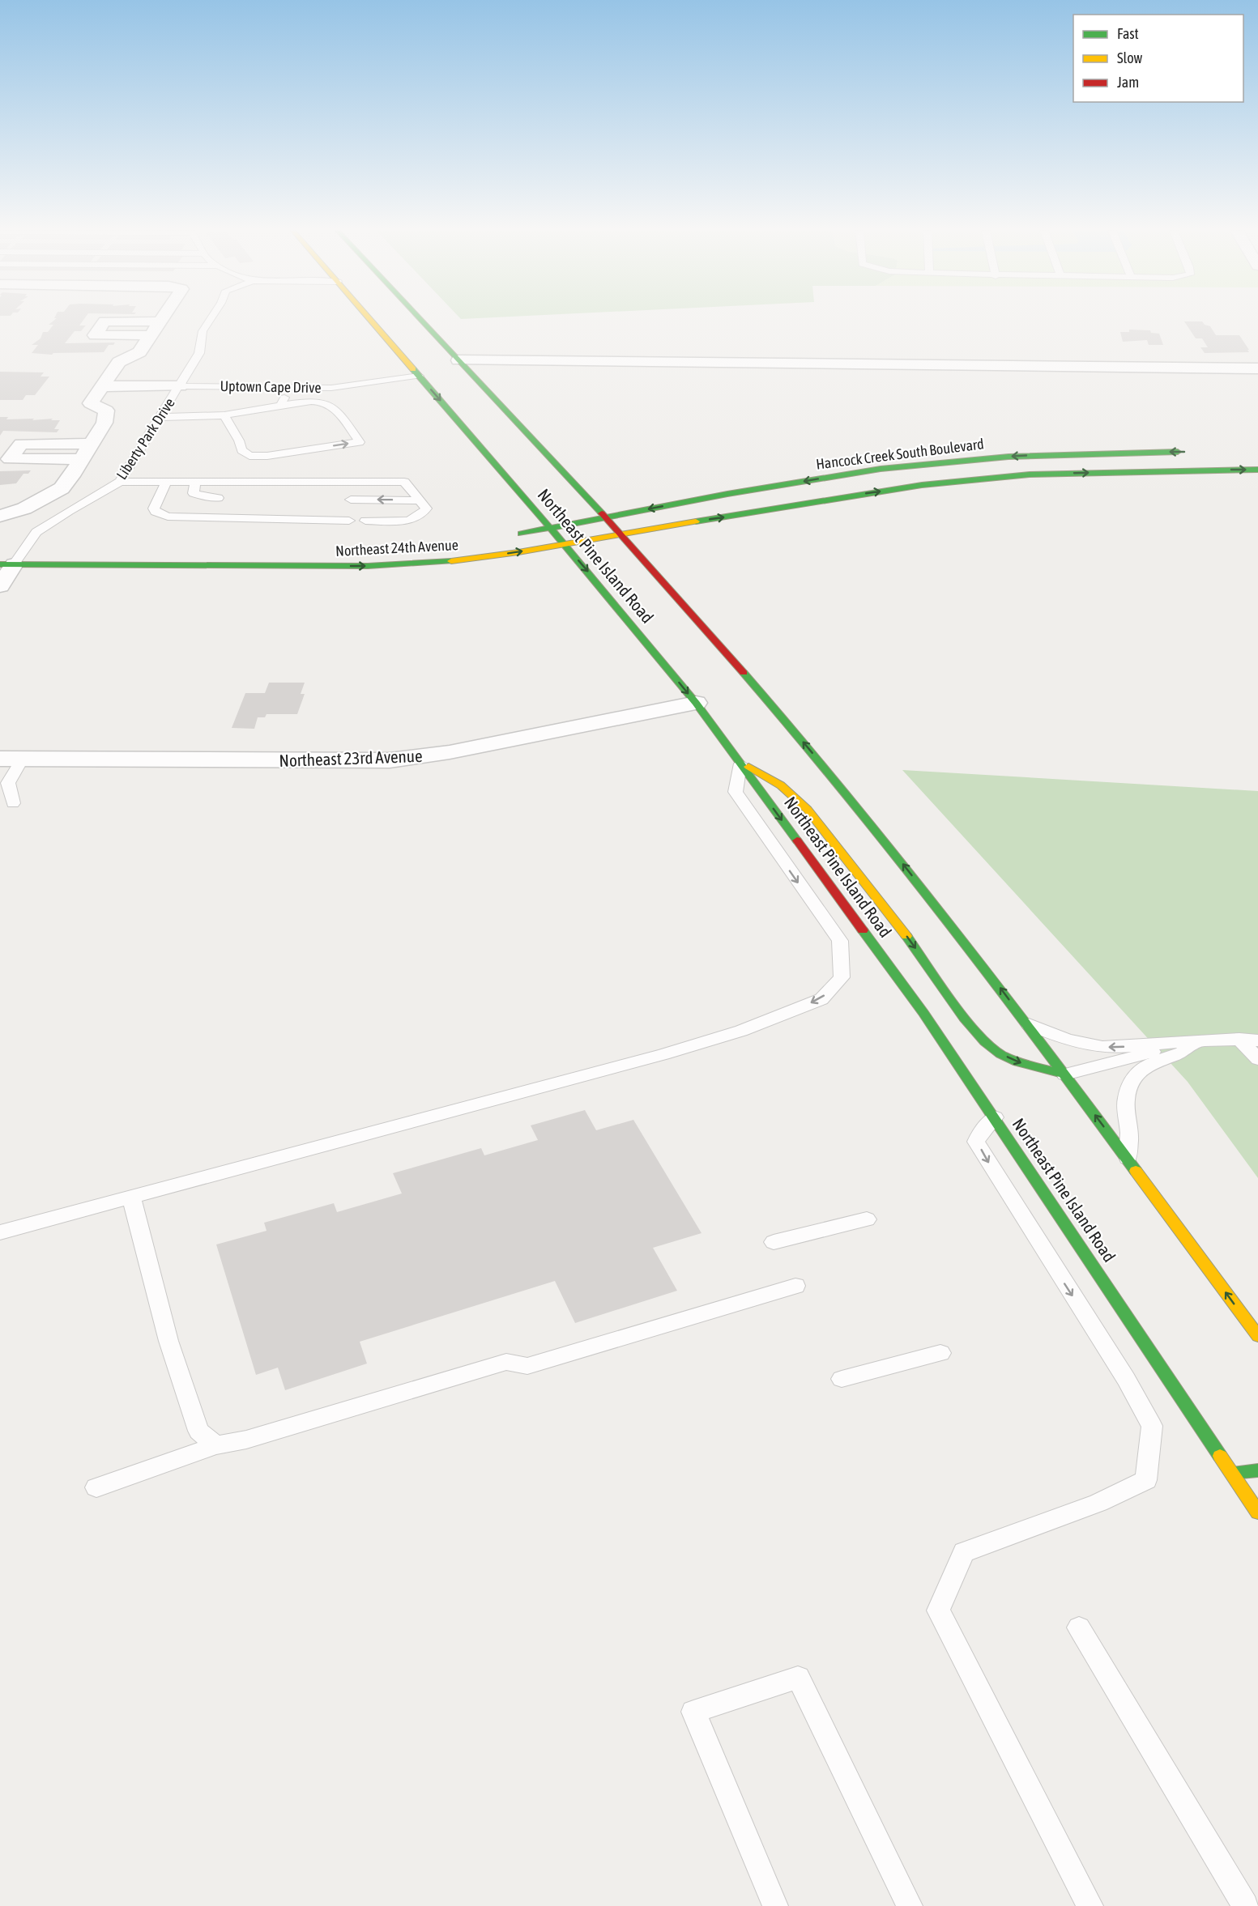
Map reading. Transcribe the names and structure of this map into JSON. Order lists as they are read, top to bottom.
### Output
{
  "streets": {
    "main road": ["Hancock Creek South Boulevard", "Northeast 24th Avenue", "Northeast Pine Island Road"],
    "street": ["Northeast 23rd Avenue"],
    "lane": ["Uptown Cape Drive", "Liberty Park Drive"]
  },
  "crossings": [
    ["Uptown Cape Drive", "Liberty Park Drive"],
    ["Uptown Cape Drive", "Northeast Pine Island Road"],
    ["Liberty Park Drive", "Northeast 24th Avenue"],
    ["Hancock Creek South Boulevard", "Northeast 24th Avenue"],
    ["Hancock Creek South Boulevard", "Northeast Pine Island Road"],
    ["Northeast 24th Avenue", "Northeast Pine Island Road"],
    ["Northeast Pine Island Road", "Northeast 23rd Avenue"]
  ],
  "legend": ["Fast", "Slow", "Jam"]
}
